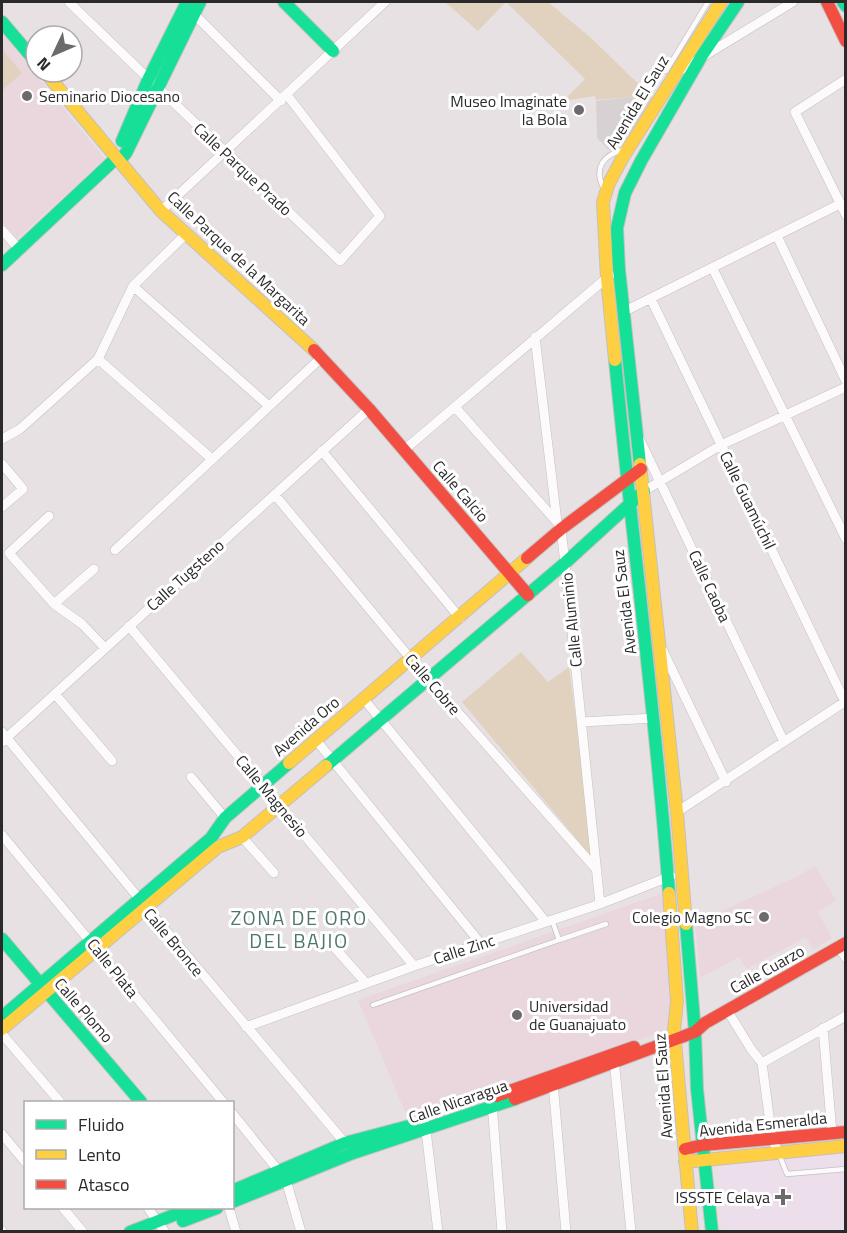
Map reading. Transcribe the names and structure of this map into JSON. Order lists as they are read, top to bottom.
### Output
{
  "streets": {
    "main road": [
      "Avenida El Sauz",
      "Calle Parque de la Margarita",
      "Calle Calcio",
      "Avenida Oro",
      "Calle Cuarzo",
      "Calle Plomo",
      "Calle Nicaragua",
      "Avenida Esmeralda"
    ],
    "street": [
      "Calle Parque Prado",
      "Calle Guamúchil",
      "Calle Tugsteno",
      "Calle Caoba",
      "Calle Aluminio",
      "Calle Cobre",
      "Calle Magnesio",
      "Calle Bronce",
      "Calle Zinc",
      "Calle Plata"
    ]
  },
  "crossings": [
    ["Avenida El Sauz", "Calle Caoba"],
    ["Avenida El Sauz", "Avenida Oro"],
    ["Avenida El Sauz", "Calle Zinc"],
    ["Avenida El Sauz", "Calle Cuarzo"],
    ["Avenida El Sauz", "Calle Nicaragua"],
    ["Avenida El Sauz", "Avenida Esmeralda"],
    ["Calle Parque de la Margarita", "Calle Calcio"],
    ["Calle Parque de la Margarita", "Calle Tugsteno"],
    ["Calle Calcio", "Calle Tugsteno"],
    ["Calle Calcio", "Avenida Oro"],
    ["Calle Tugsteno", "Calle Cobre"],
    ["Calle Tugsteno", "Calle Magnesio"],
    ["Calle Tugsteno", "Calle Bronce"],
    ["Calle Aluminio", "Calle Cobre"],
    ["Calle Aluminio", "Avenida Oro"],
    ["Calle Aluminio", "Calle Zinc"],
    ["Calle Cobre", "Avenida Oro"],
    ["Avenida Oro", "Calle Magnesio"],
    ["Avenida Oro", "Calle Bronce"],
    ["Avenida Oro", "Calle Plata"],
    ["Avenida Oro", "Calle Plomo"],
    ["Calle Magnesio", "Calle Zinc"],
    ["Calle Bronce", "Calle Zinc"],
    ["Calle Bronce", "Calle Nicaragua"],
    ["Calle Cuarzo", "Calle Nicaragua"]
  ],
  "districts": ["ZONA DE ORO DEL BAJIO"],
  "places": {
    "other": [
      "Seminario Diocesano",
      "Museo Imaginate la Bola",
      "Colegio Magno SC",
      "Universidad de Guanajuato"
    ],
    "health": ["ISSSTE Celaya"]
  },
  "legend": ["Fluido", "Lento", "Atasco"],
  "north": "bottom left"
}
